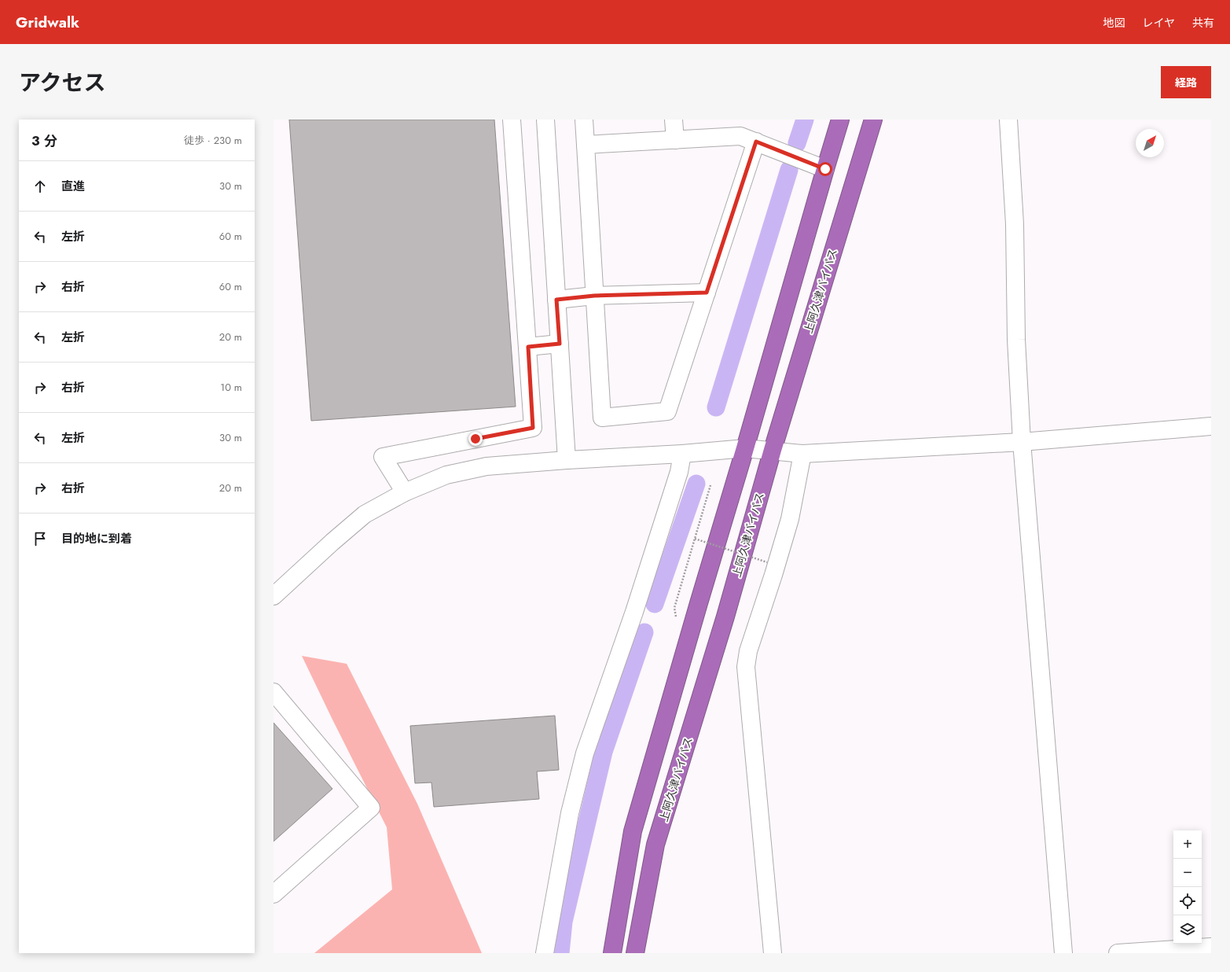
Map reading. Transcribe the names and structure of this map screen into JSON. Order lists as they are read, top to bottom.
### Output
{
  "streets": {
    "highway": ["上阿久津バイパス"]
  },
  "north": "top right",
  "page": {
    "header": "Gridwalk",
    "nav": ["地図", "レイヤ", "共有"],
    "title": "アクセス",
    "buttons": "経路",
    "heading": ["3 分", "徒歩 · 230 m"],
    "list": [
      ["直進", "30 m"],
      ["左折", "60 m"],
      ["右折", "60 m"],
      ["左折", "20 m"],
      ["右折", "10 m"],
      ["左折", "30 m"],
      ["右折", "20 m"],
      "目的地に到着"
    ],
    "map_buttons": ["+", "−"]
  }
}
